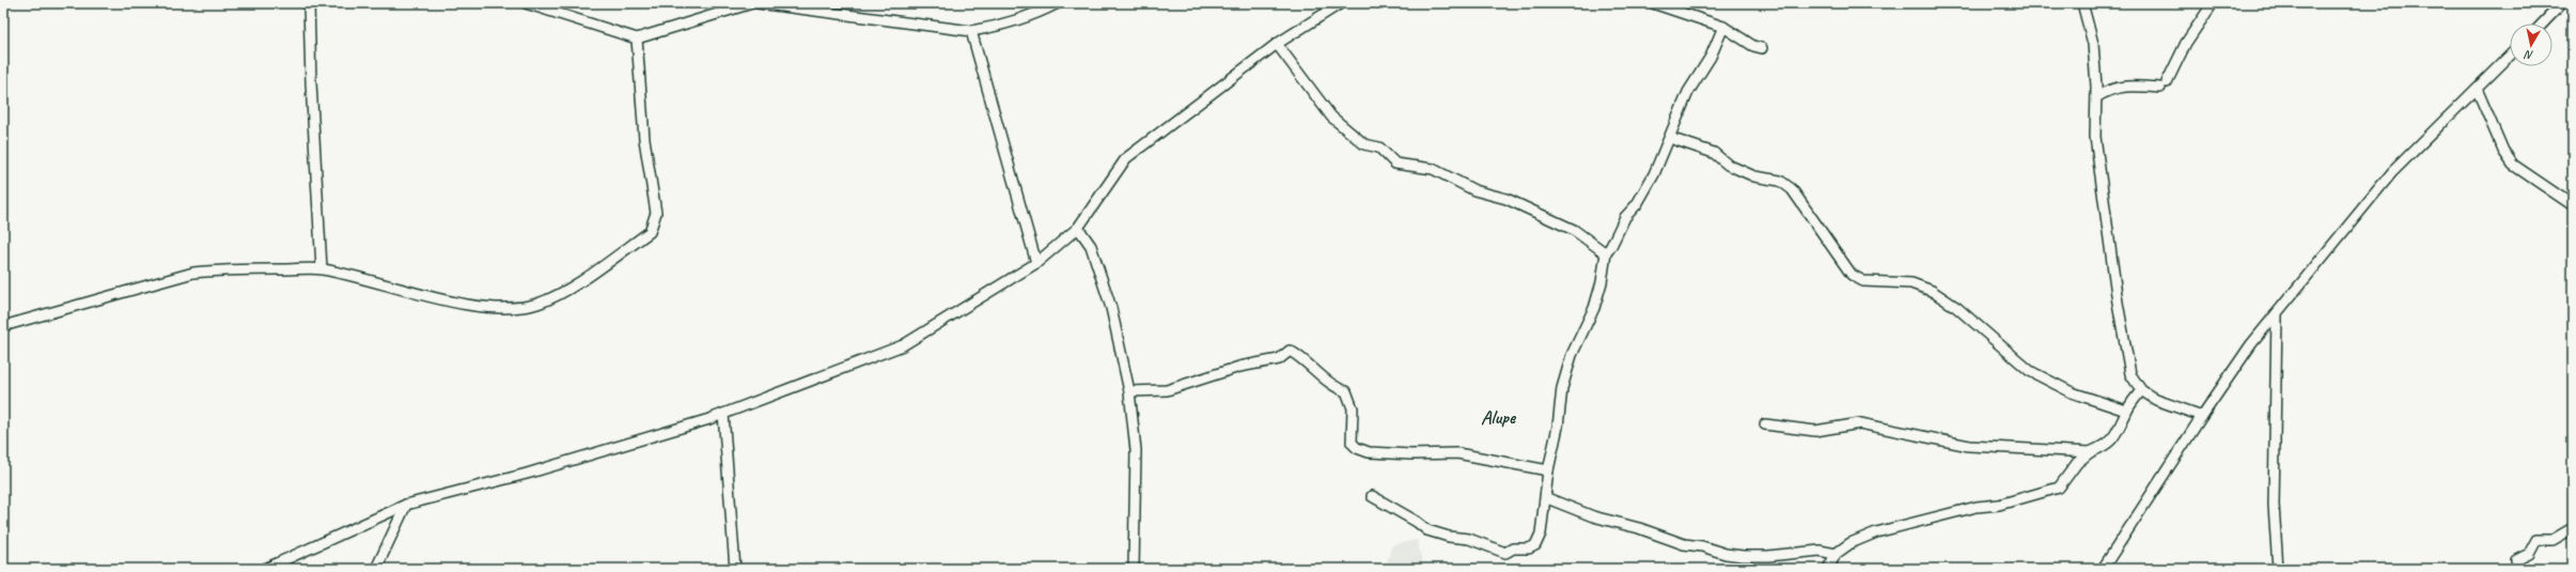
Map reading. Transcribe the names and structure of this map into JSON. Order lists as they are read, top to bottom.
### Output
{
  "districts": ["Alupe"],
  "north": "bottom"
}
